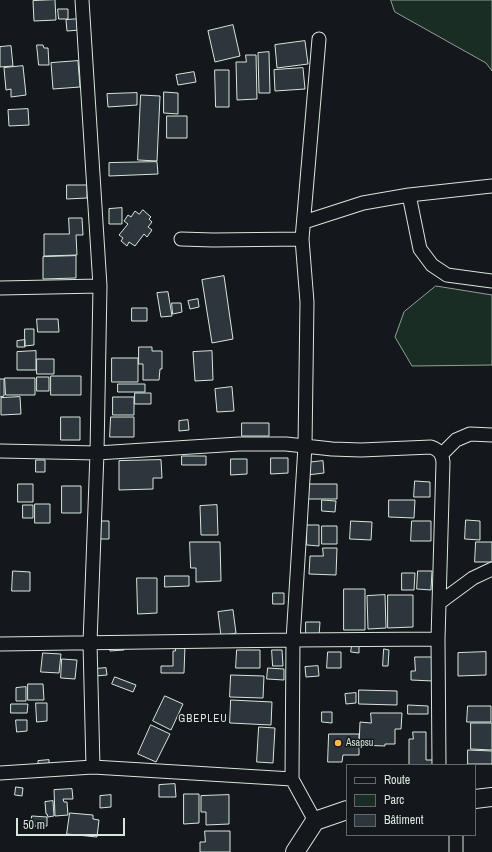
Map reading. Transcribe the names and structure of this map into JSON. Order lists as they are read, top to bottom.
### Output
{
  "districts": ["GBEPLEU"],
  "places": ["Asapsu"],
  "legend": ["Route", "Parc", "Bâtiment"],
  "scale_bar": "50 m"
}
